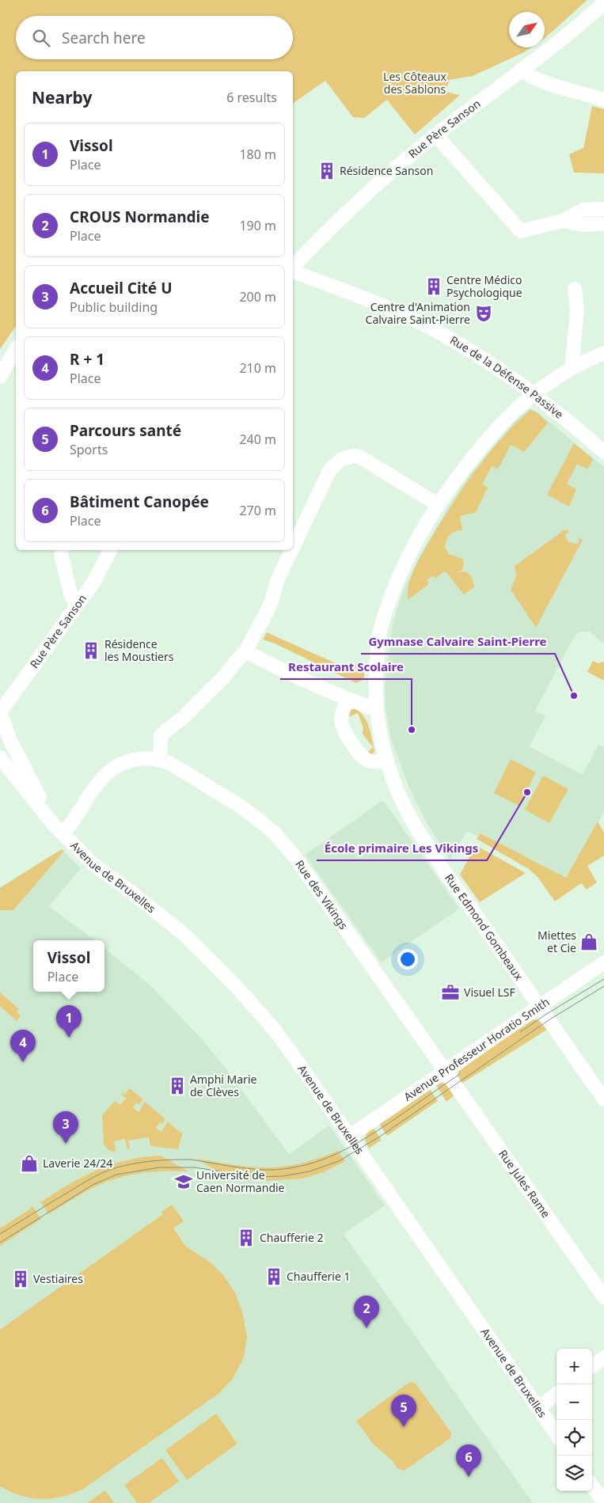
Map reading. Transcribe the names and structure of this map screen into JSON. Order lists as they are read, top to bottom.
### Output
{
  "streets": {
    "street": [
      "Rue Père Sanson",
      "Rue de la Défense Passive",
      "Avenue de Bruxelles",
      "Rue des Vikings",
      "Rue Edmond Gombeaux",
      "Avenue Professeur Horatio Smith",
      "Rue Jules Rame"
    ]
  },
  "crossings": [
    ["Rue Père Sanson", "Avenue de Bruxelles"],
    ["Rue de la Défense Passive", "Rue Edmond Gombeaux"],
    ["Avenue de Bruxelles", "Avenue Professeur Horatio Smith"],
    ["Rue des Vikings", "Avenue Professeur Horatio Smith"],
    ["Rue des Vikings", "Rue Jules Rame"],
    ["Rue Edmond Gombeaux", "Avenue Professeur Horatio Smith"],
    ["Avenue Professeur Horatio Smith", "Rue Jules Rame"]
  ],
  "parks": ["Les Côteaux des Sablons"],
  "places": {
    "building": [
      "Résidence Sanson",
      "Centre Médico Psychologique",
      "Résidence les Moustiers",
      "Amphi Marie de Clèves",
      "Chaufferie 2",
      "Chaufferie 1",
      "Vestiaires"
    ],
    "theatre": ["Centre d'Animation Calvaire Saint-Pierre"],
    "other": ["Gymnase Calvaire Saint-Pierre", "Restaurant Scolaire", "École primaire Les Vikings"],
    "shop": ["Miettes et Cie", "Laverie 24/24"],
    "office": ["Visuel LSF"],
    "school or university": ["Université de Caen Normandie"]
  },
  "north": "top right",
  "page": {
    "search": "Search here",
    "heading": ["Nearby", "6 results"],
    "list": [
      {
        "mark": "1",
        "name": "Vissol",
        "note": "Place",
        "value": "180 m"
      },
      {
        "mark": "2",
        "name": "CROUS Normandie",
        "note": "Place",
        "value": "190 m"
      },
      {
        "mark": "3",
        "name": "Accueil Cité U",
        "note": "Public building",
        "value": "200 m"
      },
      {
        "mark": "4",
        "name": "R + 1",
        "note": "Place",
        "value": "210 m"
      },
      {
        "mark": "5",
        "name": "Parcours santé",
        "note": "Sports",
        "value": "240 m"
      },
      {
        "mark": "6",
        "name": "Bâtiment Canopée",
        "note": "Place",
        "value": "270 m"
      }
    ],
    "popup": ["Vissol", "Place"],
    "pins": [
      "1",
      "4",
      "3",
      "2",
      "5",
      "6"
    ],
    "map_buttons": ["+", "−"]
  }
}
